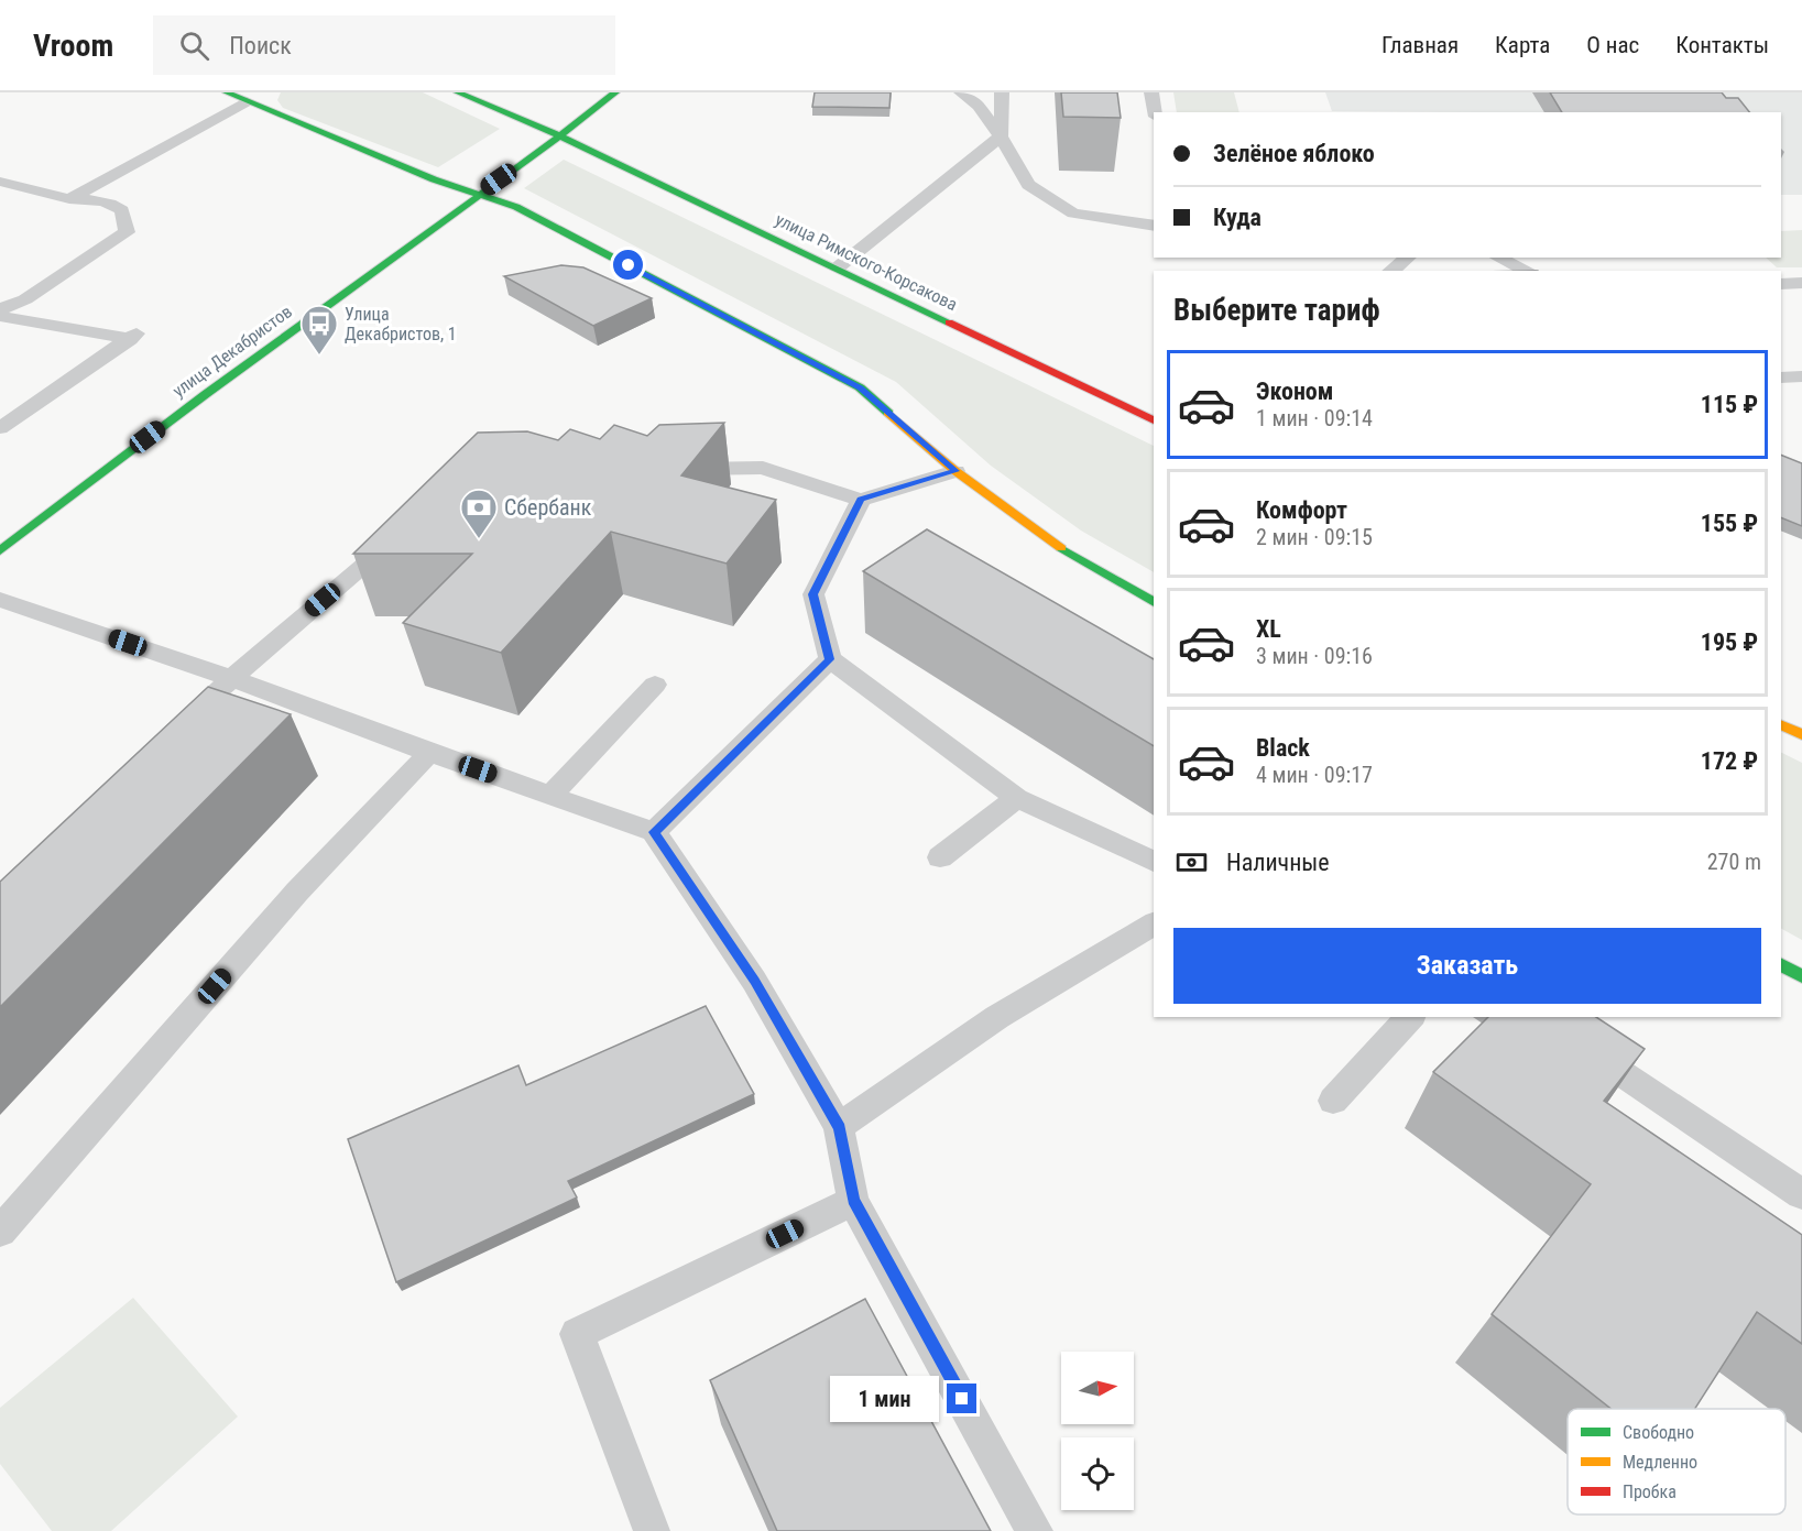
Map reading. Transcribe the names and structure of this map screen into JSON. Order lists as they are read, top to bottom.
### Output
{
  "streets": {
    "street": ["улица Римского-Корсакова", "улица Декабристов"]
  },
  "crossings": [
    ["улица Римского-Корсакова", "улица Декабристов"]
  ],
  "places": {
    "bus stop": ["Улица Декабристов, 1"],
    "bank": ["Сбербанк"]
  },
  "legend": ["Свободно", "Медленно", "Пробка"],
  "north": "right",
  "page": {
    "header": "Vroom",
    "search": "Поиск",
    "nav": [
      "Главная",
      "Карта",
      "О нас",
      "Контакты"
    ],
    "banner": ["Зелёное яблоко", "Куда"],
    "heading": "Выберите тариф",
    "list": [
      {
        "name": "Эконом",
        "note": "1 мин · 09:14",
        "value": "115 ₽"
      },
      {
        "name": "Комфорт",
        "note": "2 мин · 09:15",
        "value": "155 ₽"
      },
      {
        "name": "XL",
        "note": "3 мин · 09:16",
        "value": "195 ₽"
      },
      {
        "name": "Black",
        "note": "4 мин · 09:17",
        "value": "172 ₽"
      }
    ],
    "pay": ["Наличные", "270 m"],
    "buttons": "Заказать",
    "bubble": "1 мин"
  }
}
